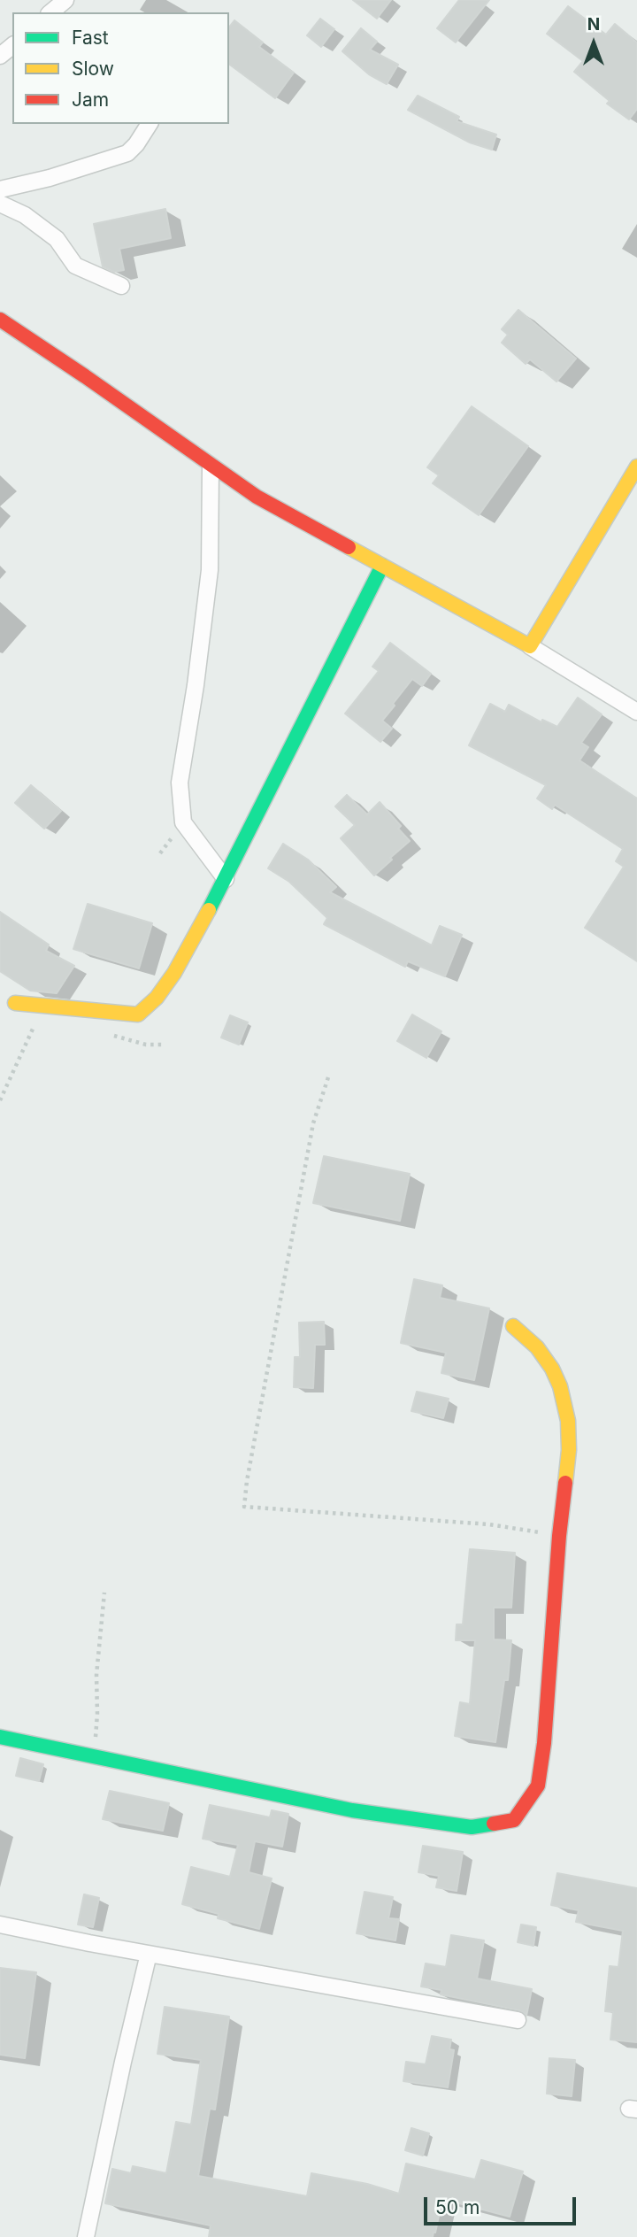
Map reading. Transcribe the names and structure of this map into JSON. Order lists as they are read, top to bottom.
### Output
{
  "legend": ["Fast", "Slow", "Jam"],
  "scale_bar": "50 m",
  "north": "top"
}
